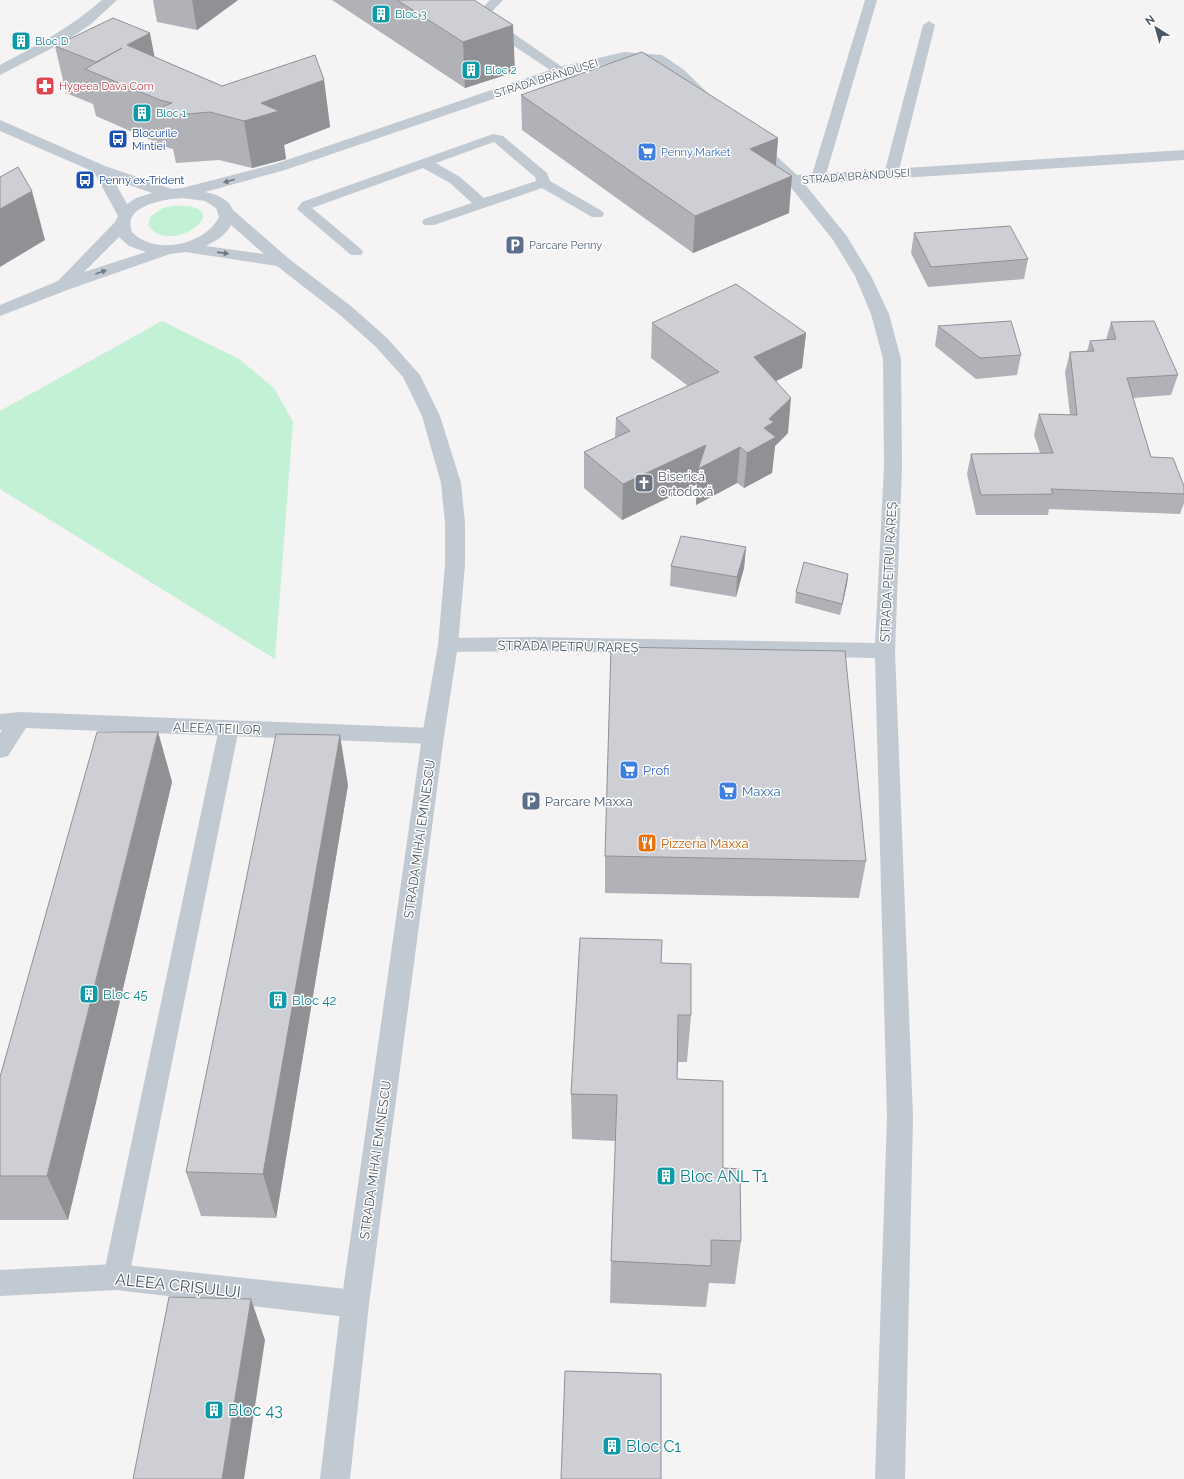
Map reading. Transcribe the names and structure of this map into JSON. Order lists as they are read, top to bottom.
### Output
{
  "streets": {
    "street": [
      "STRADA BRÂNDUȘEI",
      "STRADA PETRU RAREȘ",
      "ALEEA TEILOR",
      "STRADA MIHAI EMINESCU",
      "ALEEA CRIȘULUI"
    ]
  },
  "crossings": [
    ["STRADA BRÂNDUȘEI", "STRADA PETRU RAREȘ"],
    ["STRADA BRÂNDUȘEI", "STRADA MIHAI EMINESCU"],
    ["STRADA PETRU RAREȘ", "STRADA MIHAI EMINESCU"],
    ["ALEEA TEILOR", "STRADA MIHAI EMINESCU"],
    ["STRADA MIHAI EMINESCU", "ALEEA CRIȘULUI"]
  ],
  "places": {
    "building": [
      "Bloc 3",
      "Bloc D",
      "Bloc 2",
      "Bloc 1",
      "Bloc 45",
      "Bloc 42",
      "Bloc ANL T1",
      "Bloc 43",
      "Bloc C1"
    ],
    "pharmacy": ["Hygeea Dava Com"],
    "bus stop": ["Blocurile Mintiei", "Penny ex-Trident"],
    "supermarket": ["Penny Market", "Profi", "Maxxa"],
    "parking": ["Parcare Penny", "Parcare Maxxa"],
    "church": ["Biserică Ortodoxă"],
    "restaurant": ["Pizzeria Maxxa"]
  },
  "north": "top left"
}
